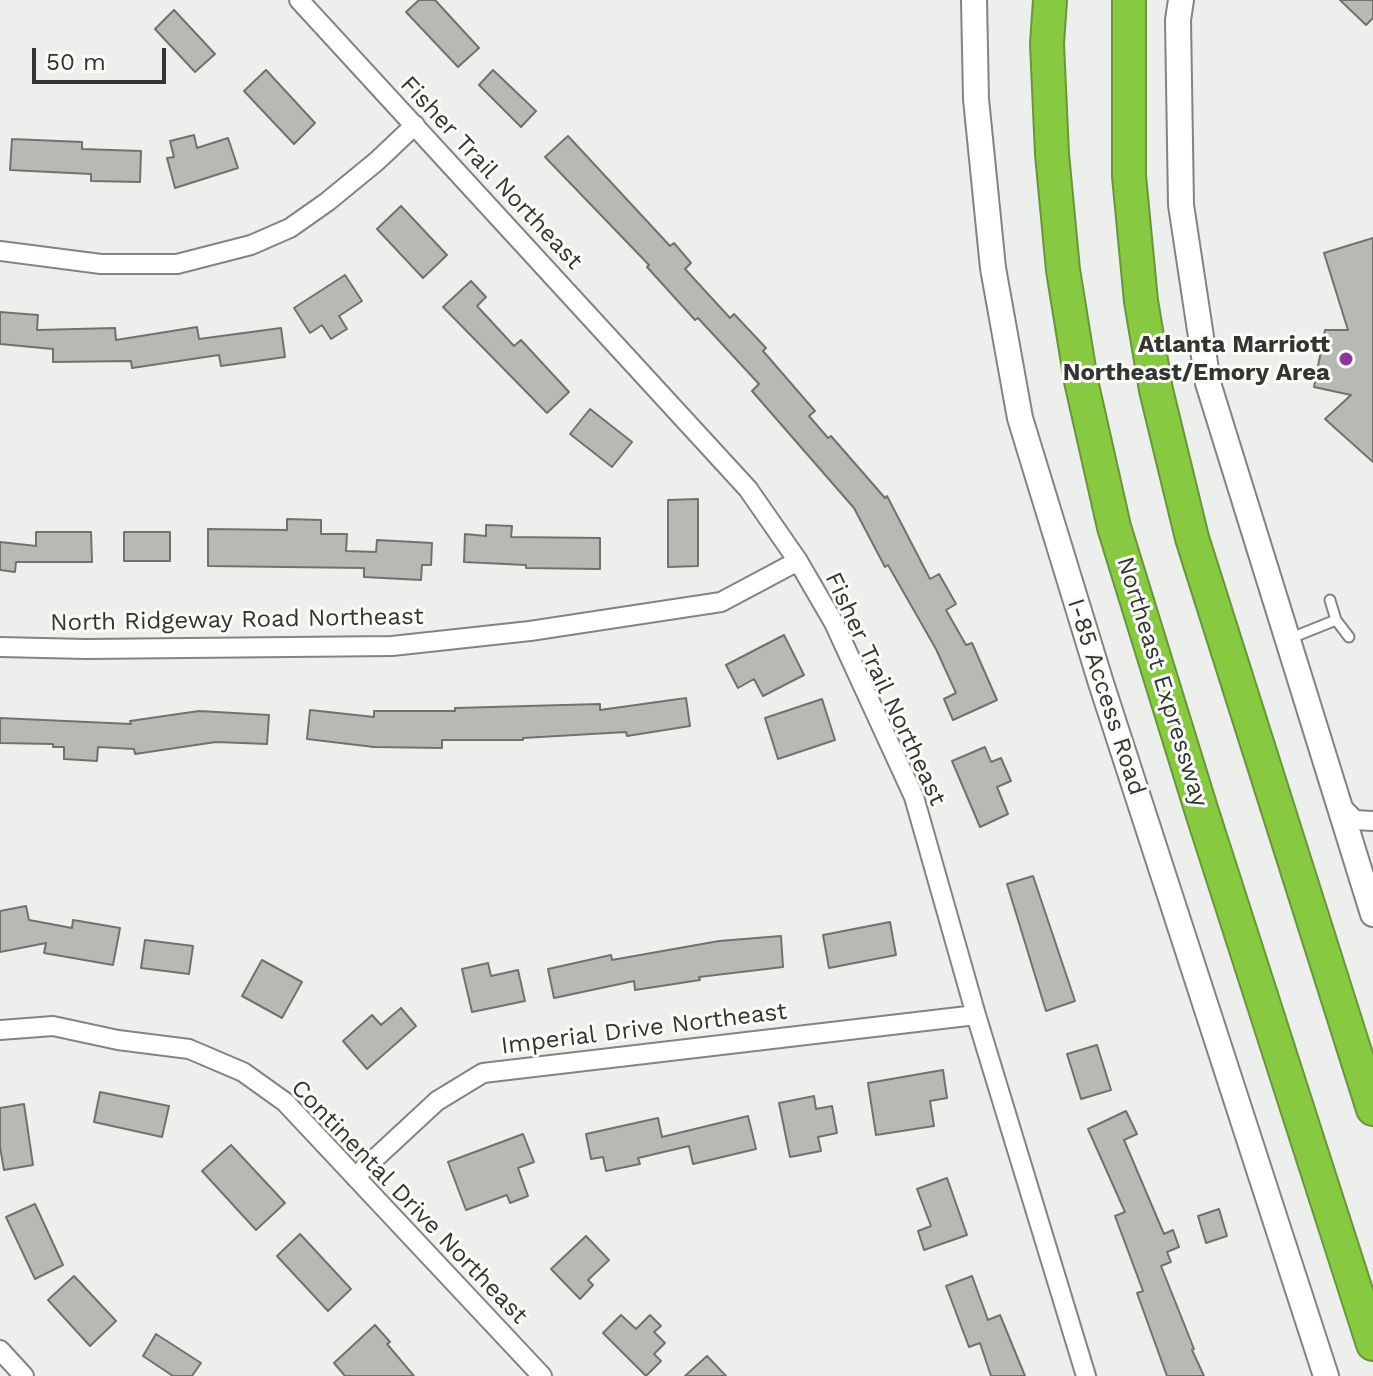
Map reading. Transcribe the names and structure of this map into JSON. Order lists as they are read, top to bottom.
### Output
{
  "streets": {
    "highway": ["Northeast Expressway"],
    "main road": ["I-85 Access Road"],
    "street": [
      "Fisher Trail Northeast",
      "North Ridgeway Road Northeast",
      "Imperial Drive Northeast",
      "Continental Drive Northeast"
    ]
  },
  "crossings": [
    ["Fisher Trail Northeast", "North Ridgeway Road Northeast"],
    ["Fisher Trail Northeast", "Imperial Drive Northeast"],
    ["Imperial Drive Northeast", "Continental Drive Northeast"]
  ],
  "places": ["Atlanta Marriott Northeast/Emory Area"],
  "scale_bar": "50 m"
}
